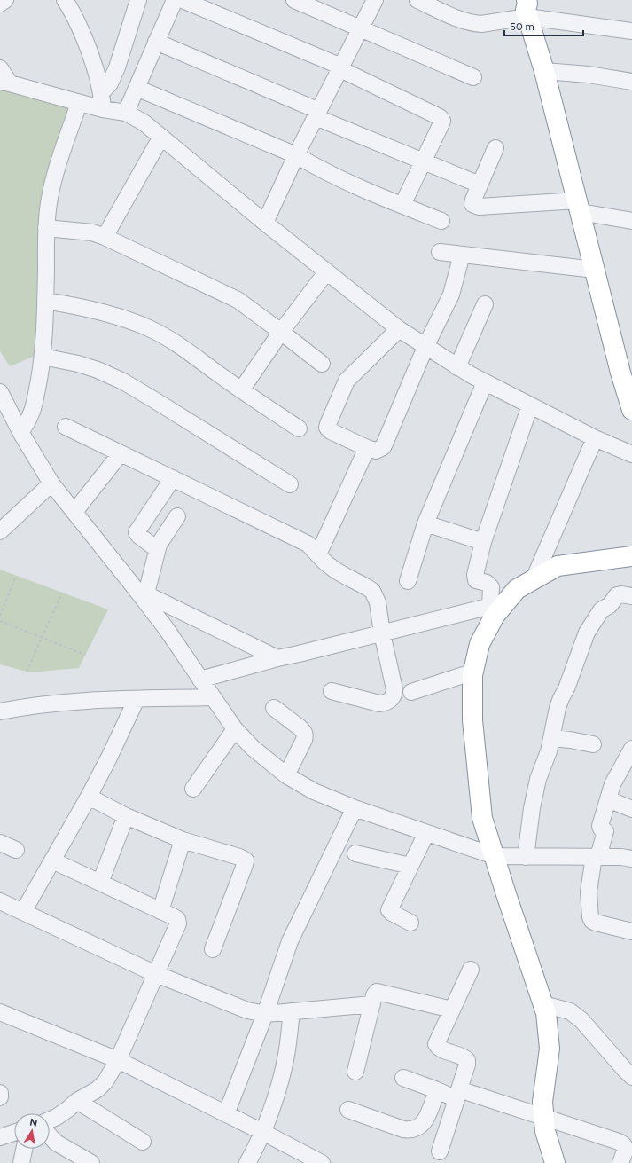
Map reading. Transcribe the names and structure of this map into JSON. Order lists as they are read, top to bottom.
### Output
{
  "scale_bar": "50 m",
  "north": "top"
}
